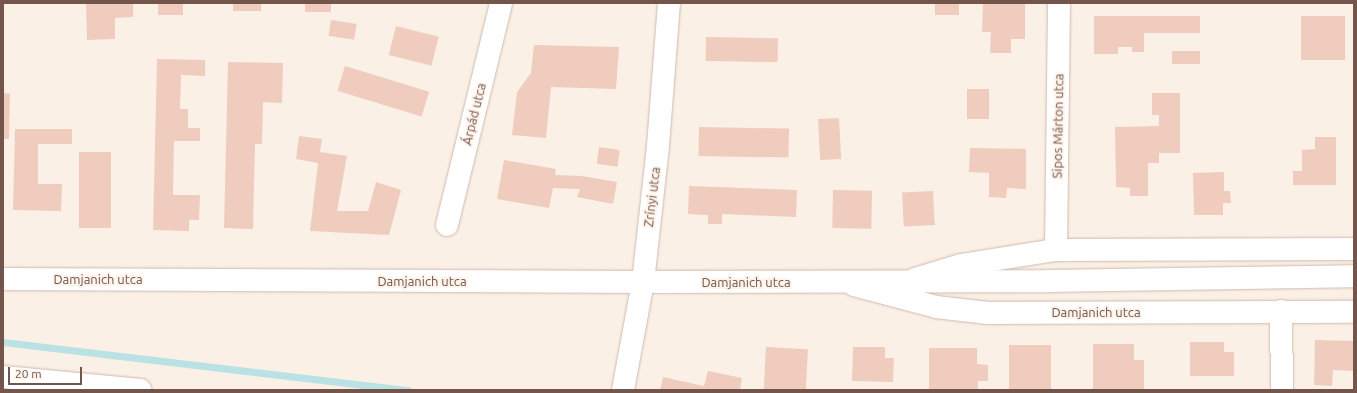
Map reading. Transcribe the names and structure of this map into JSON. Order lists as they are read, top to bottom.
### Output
{
  "streets": {
    "street": [
      "Árpád utca",
      "Sipos Márton utca",
      "Zrínyi utca",
      "Damjanich utca"
    ]
  },
  "crossings": [
    ["Sipos Márton utca", "Damjanich utca"],
    ["Zrínyi utca", "Damjanich utca"]
  ],
  "scale_bar": "20 m"
}
